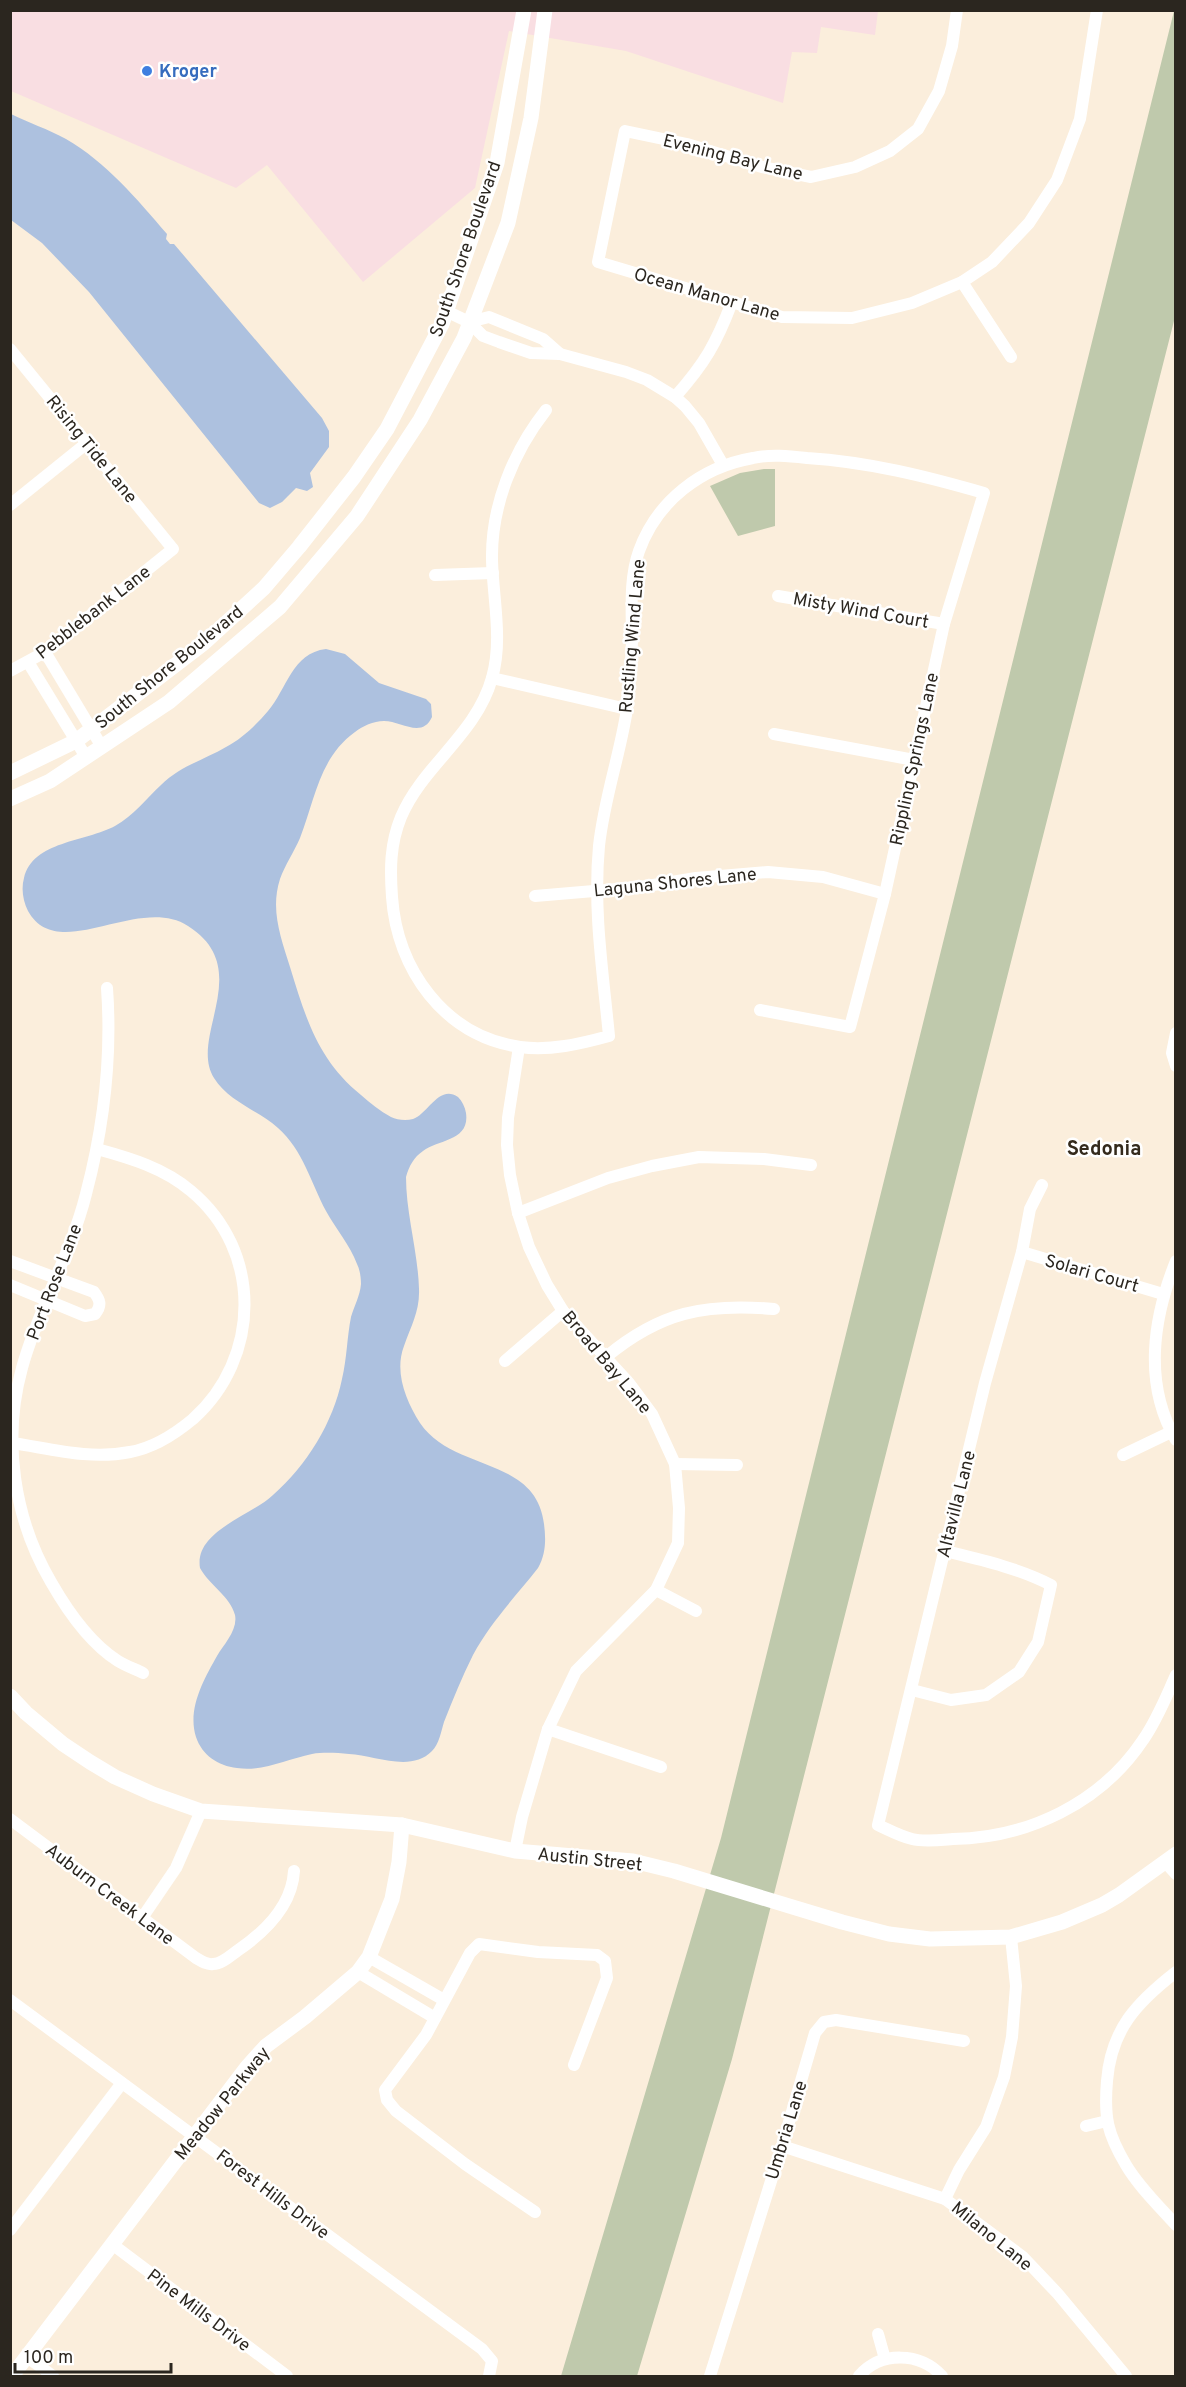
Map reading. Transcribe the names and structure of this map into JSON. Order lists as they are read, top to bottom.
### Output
{
  "streets": {
    "street": [
      "Evening Bay Lane",
      "South Shore Boulevard",
      "Ocean Manor Lane",
      "Rising Tide Lane",
      "Misty Wind Court",
      "Pebblebank Lane",
      "Rustling Wind Lane",
      "Rippling Springs Lane",
      "Laguna Shores Lane",
      "Solari Court",
      "Port Rose Lane",
      "Broad Bay Lane",
      "Altavilla Lane",
      "Austin Street",
      "Auburn Creek Lane",
      "Meadow Parkway",
      "Umbria Lane",
      "Forest Hills Drive",
      "Milano Lane",
      "Pine Mills Drive"
    ]
  },
  "crossings": [
    ["Evening Bay Lane", "Ocean Manor Lane"],
    ["Rising Tide Lane", "Pebblebank Lane"],
    ["Misty Wind Court", "Rippling Springs Lane"],
    ["Rustling Wind Lane", "Rippling Springs Lane"],
    ["Rustling Wind Lane", "Laguna Shores Lane"],
    ["Rustling Wind Lane", "Broad Bay Lane"],
    ["Rippling Springs Lane", "Laguna Shores Lane"],
    ["Solari Court", "Altavilla Lane"],
    ["Broad Bay Lane", "Austin Street"],
    ["Austin Street", "Meadow Parkway"],
    ["Meadow Parkway", "Forest Hills Drive"],
    ["Meadow Parkway", "Pine Mills Drive"],
    ["Umbria Lane", "Milano Lane"]
  ],
  "districts": ["Sedonia"],
  "places": ["Kroger"],
  "scale_bar": "100 m"
}
